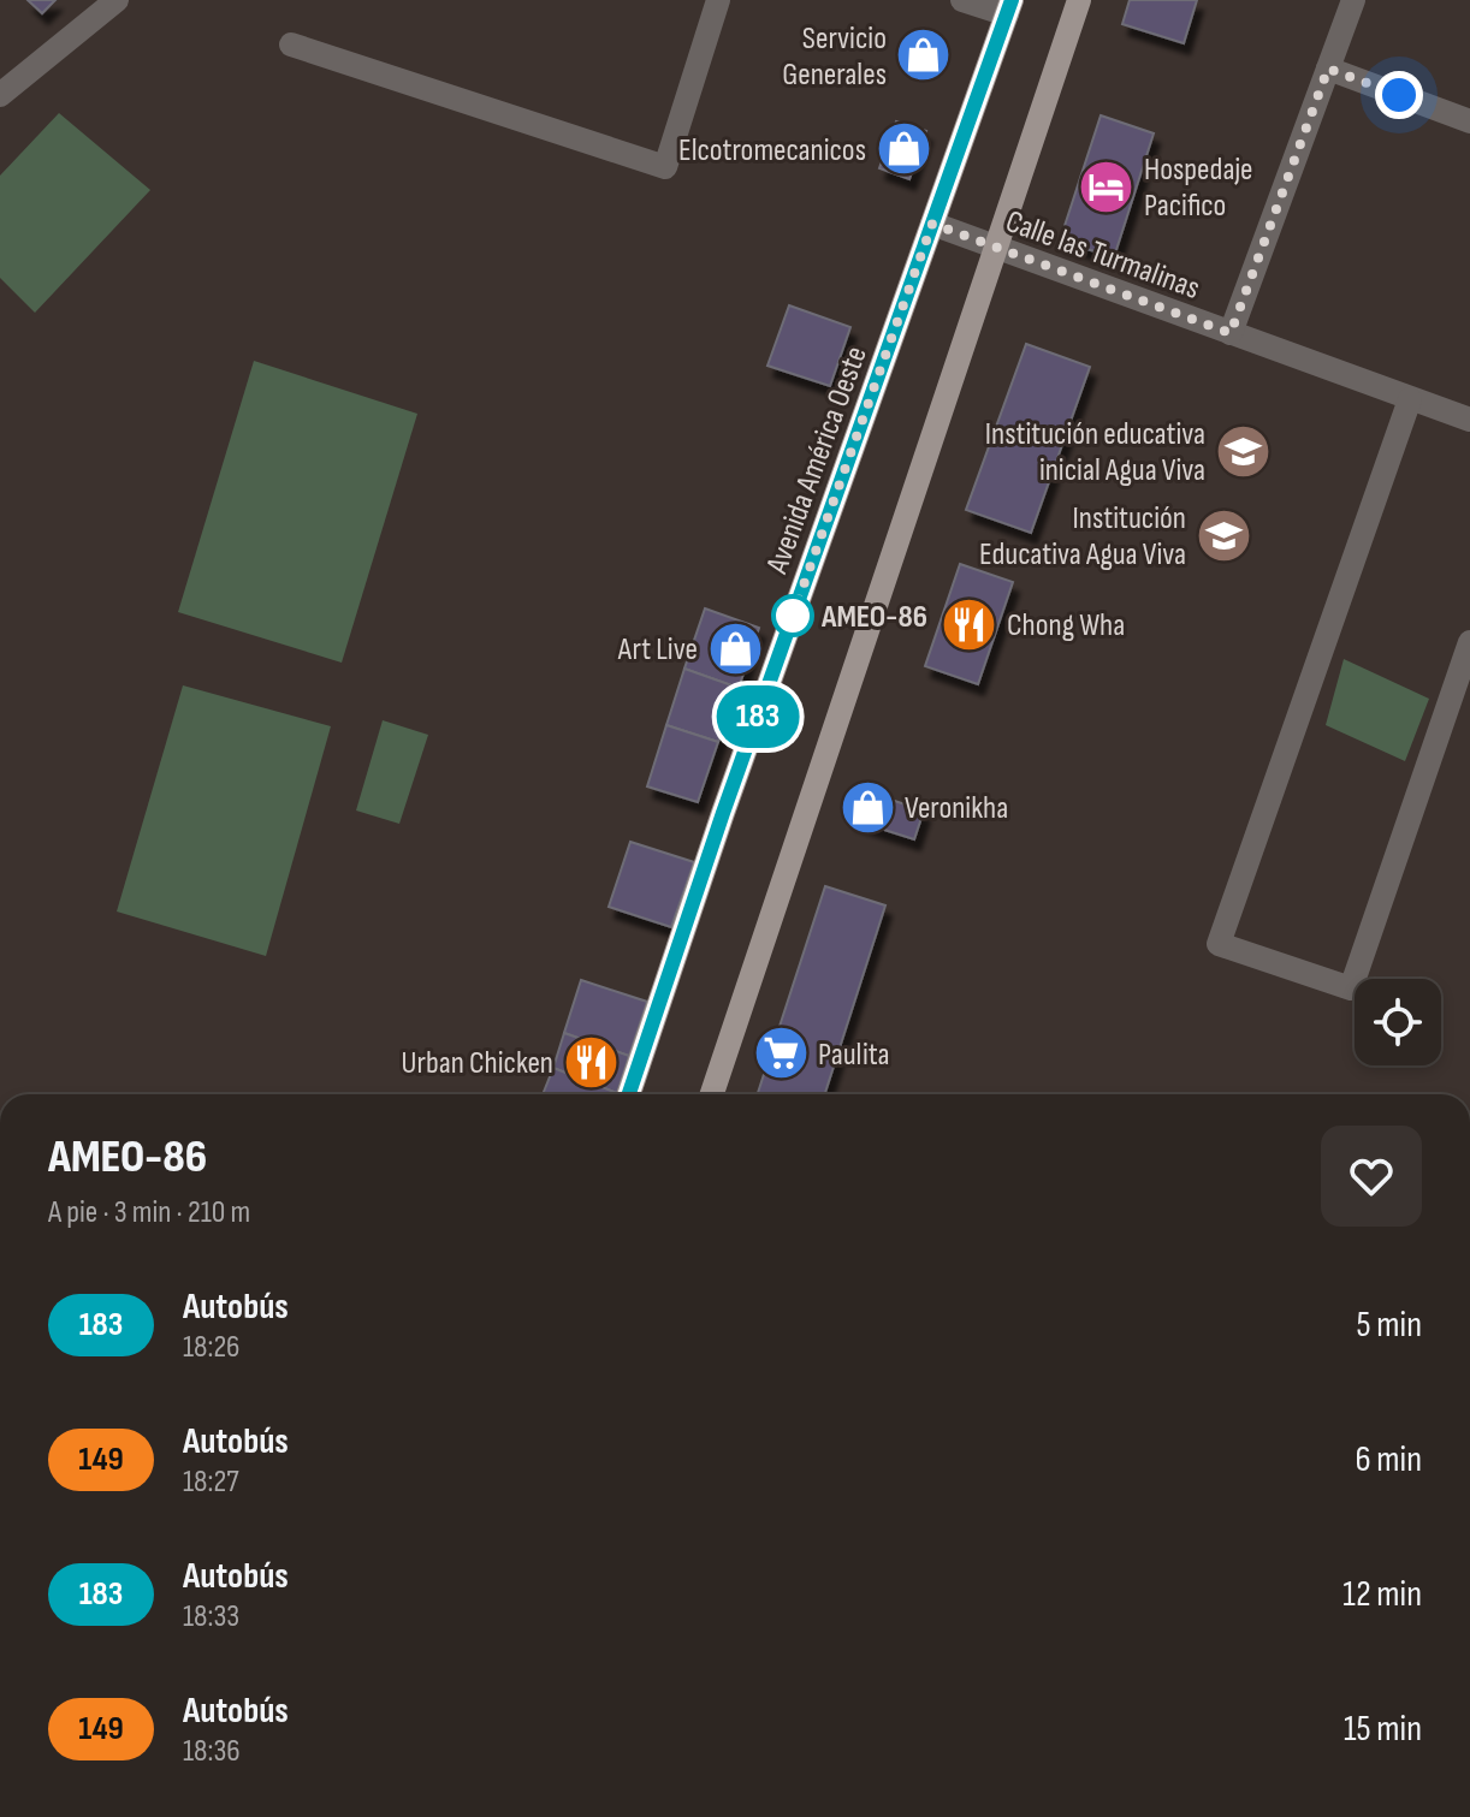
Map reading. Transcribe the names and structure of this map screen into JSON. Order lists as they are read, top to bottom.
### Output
{
  "streets": {
    "main road": ["Avenida América Oeste"],
    "street": ["Calle las Turmalinas"]
  },
  "crossings": [
    ["Calle las Turmalinas", "Avenida América Oeste"]
  ],
  "places": {
    "shop": [
      "Servicio Generales",
      "Elcotromecanicos",
      "Art Live",
      "Veronikha"
    ],
    "hotel": ["Hospedaje Pacifico"],
    "school or university": ["Institución educativa inicial Agua Viva", "Institución Educativa Agua Viva"],
    "other": ["AMEO-86"],
    "restaurant": ["Chong Wha", "Urban Chicken"],
    "supermarket": ["Paulita"]
  },
  "lines": ["bus line 183"],
  "page": {
    "on_map": "183",
    "heading": ["AMEO-86", "A pie · 3 min · 210 m"],
    "list": [
      {
        "mark": "183",
        "name": "Autobús",
        "note": "18:26",
        "value": "5 min"
      },
      {
        "mark": "149",
        "name": "Autobús",
        "note": "18:27",
        "value": "6 min"
      },
      {
        "mark": "183",
        "name": "Autobús",
        "note": "18:33",
        "value": "12 min"
      },
      {
        "mark": "149",
        "name": "Autobús",
        "note": "18:36",
        "value": "15 min"
      }
    ]
  }
}
